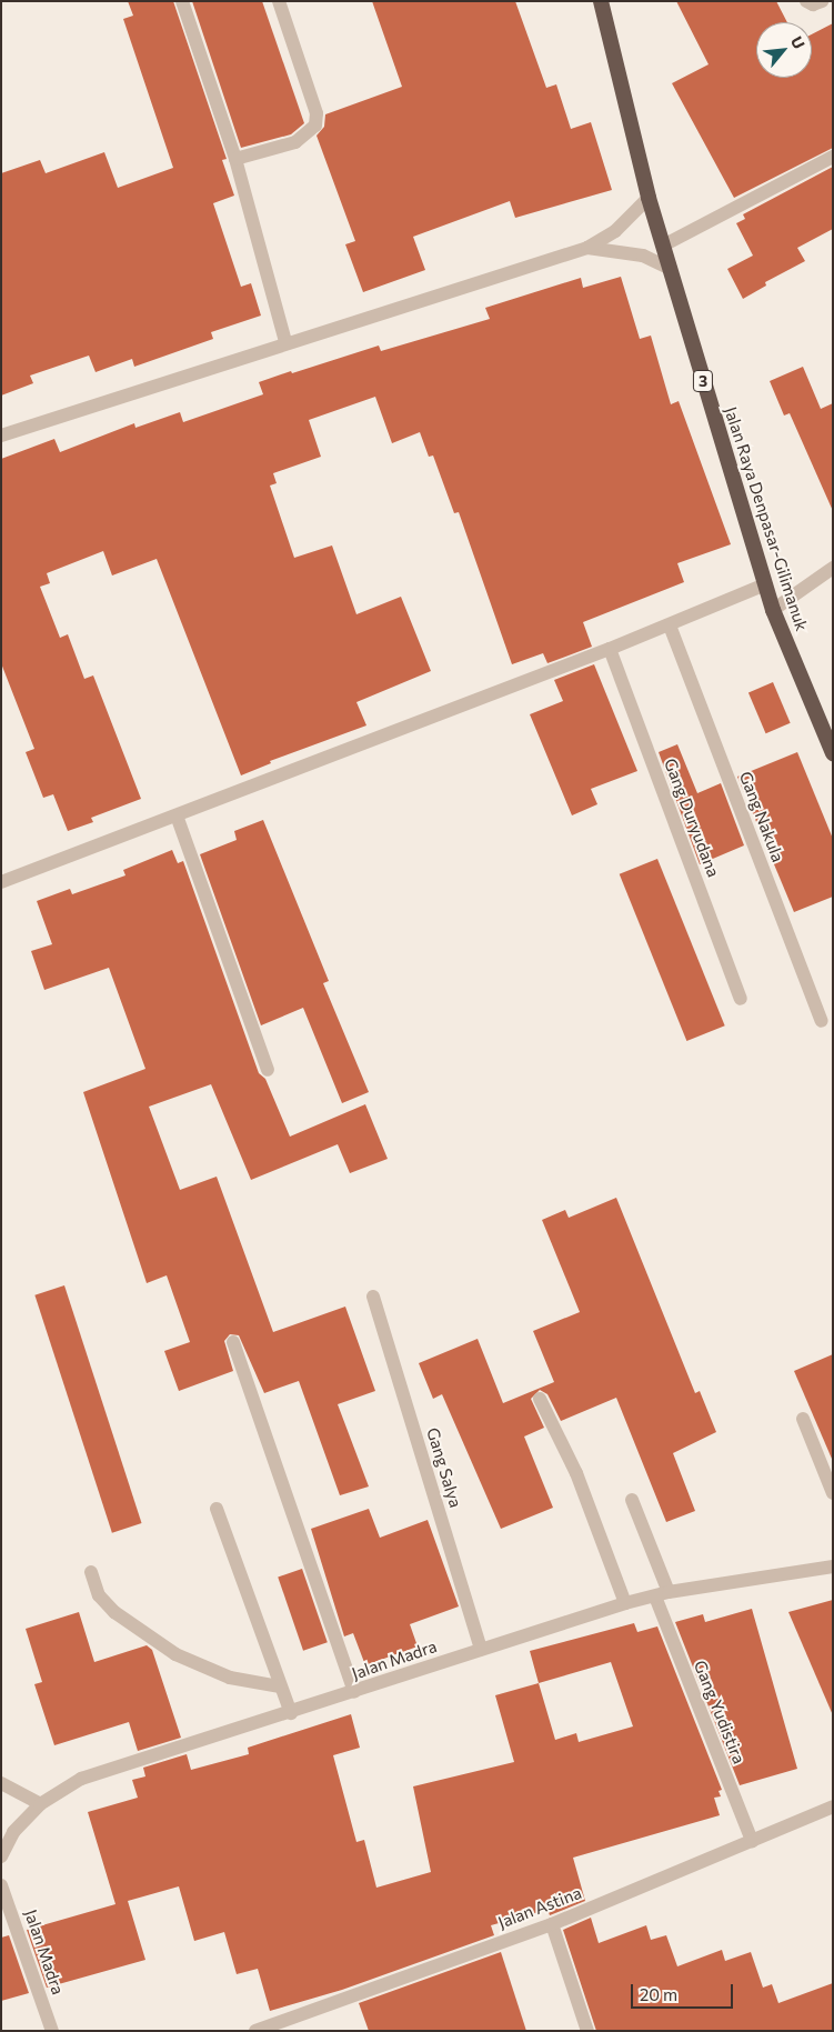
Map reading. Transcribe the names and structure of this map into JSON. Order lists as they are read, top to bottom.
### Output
{
  "streets": {
    "highway": ["3", "Jalan Raya Denpasar-Gilimanuk"],
    "street": [
      "Gang Nakula",
      "Gang Duryudana",
      "Gang Salya",
      "Jalan Madra",
      "Gang Yudistira",
      "Jalan Astina"
    ]
  },
  "crossings": [
    ["Gang Salya", "Jalan Madra"],
    ["Jalan Madra", "Gang Yudistira"],
    ["Gang Yudistira", "Jalan Astina"]
  ],
  "scale_bar": "20 m",
  "north": "top right"
}
